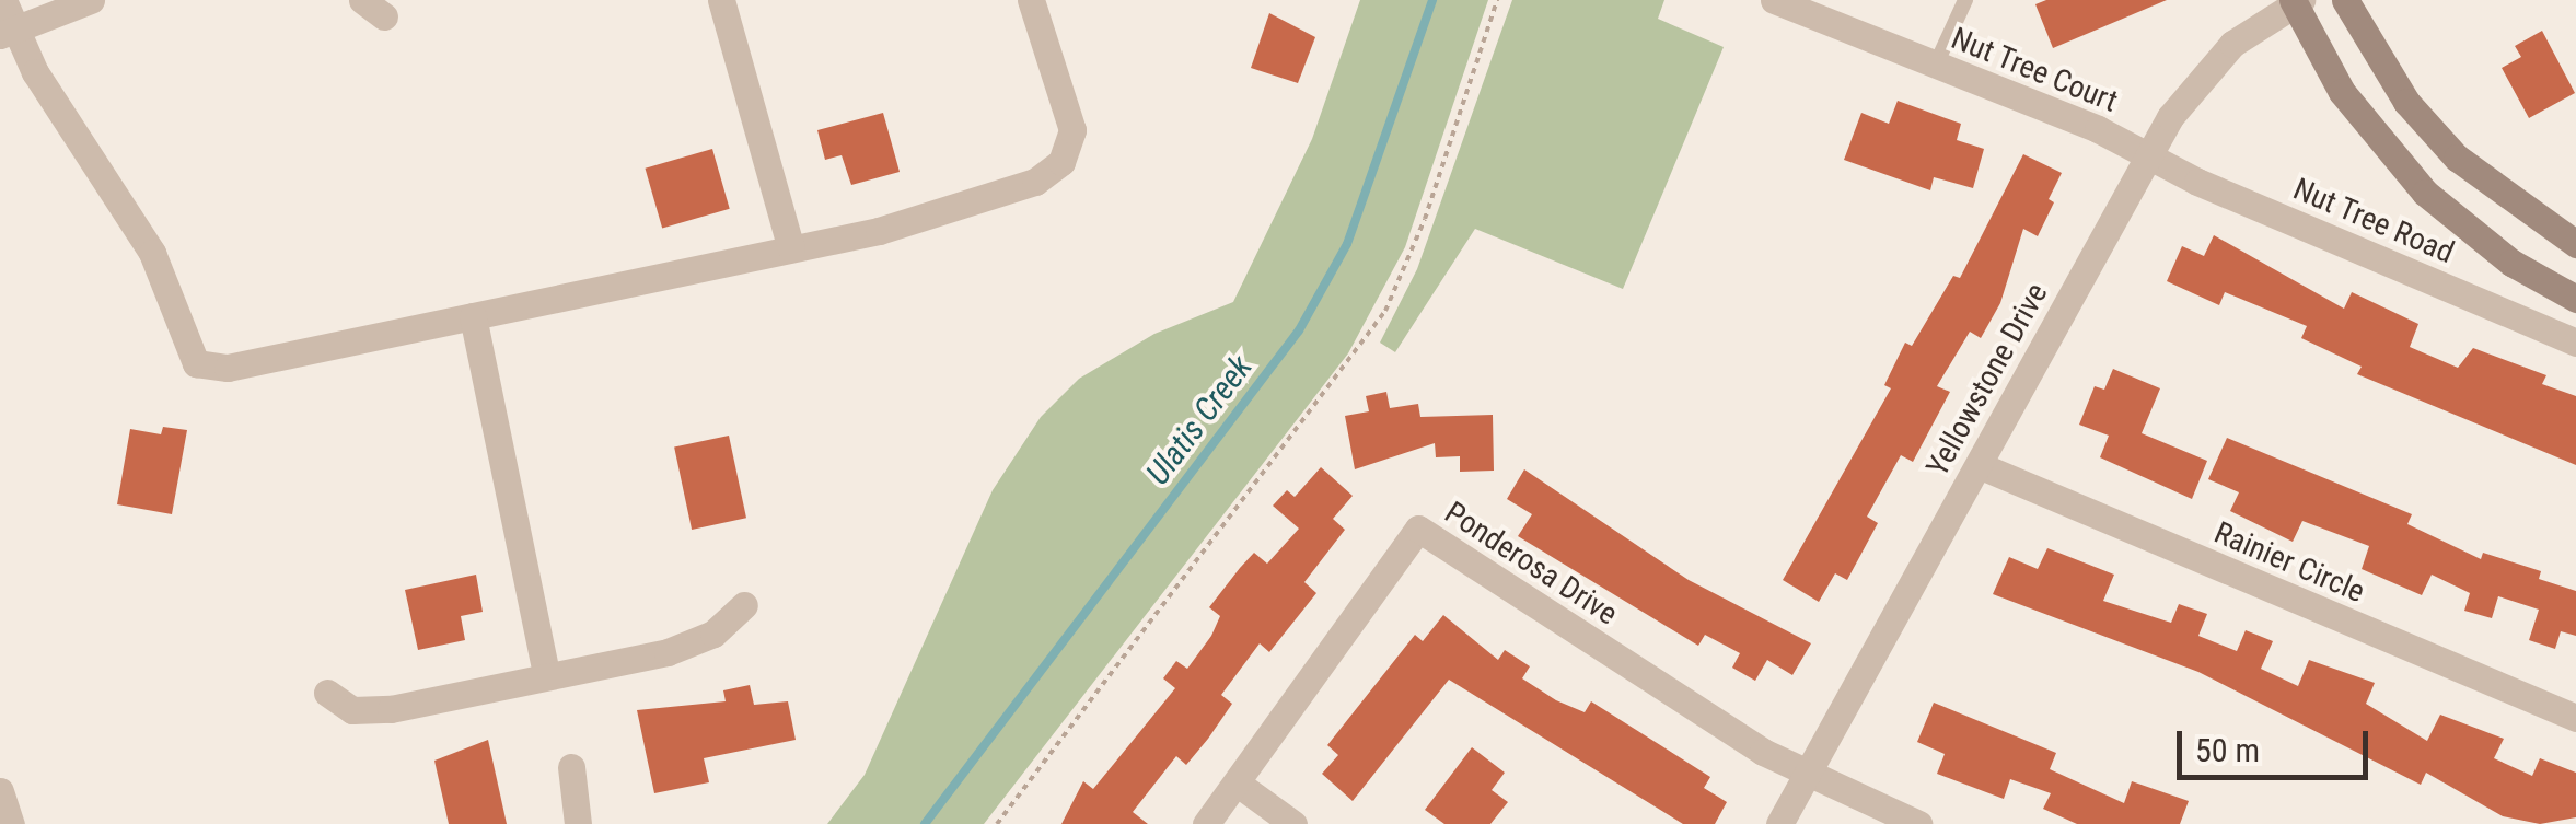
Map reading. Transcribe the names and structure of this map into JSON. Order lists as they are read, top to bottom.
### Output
{
  "streets": {
    "main road": ["Nut Tree Road"],
    "street": [
      "Nut Tree Court",
      "Yellowstone Drive",
      "Rainier Circle",
      "Ponderosa Drive"
    ]
  },
  "crossings": [
    ["Nut Tree Court", "Nut Tree Road"],
    ["Nut Tree Court", "Yellowstone Drive"],
    ["Nut Tree Road", "Yellowstone Drive"],
    ["Yellowstone Drive", "Rainier Circle"],
    ["Yellowstone Drive", "Ponderosa Drive"]
  ],
  "water": ["Ulatis Creek"],
  "scale_bar": "50 m"
}
